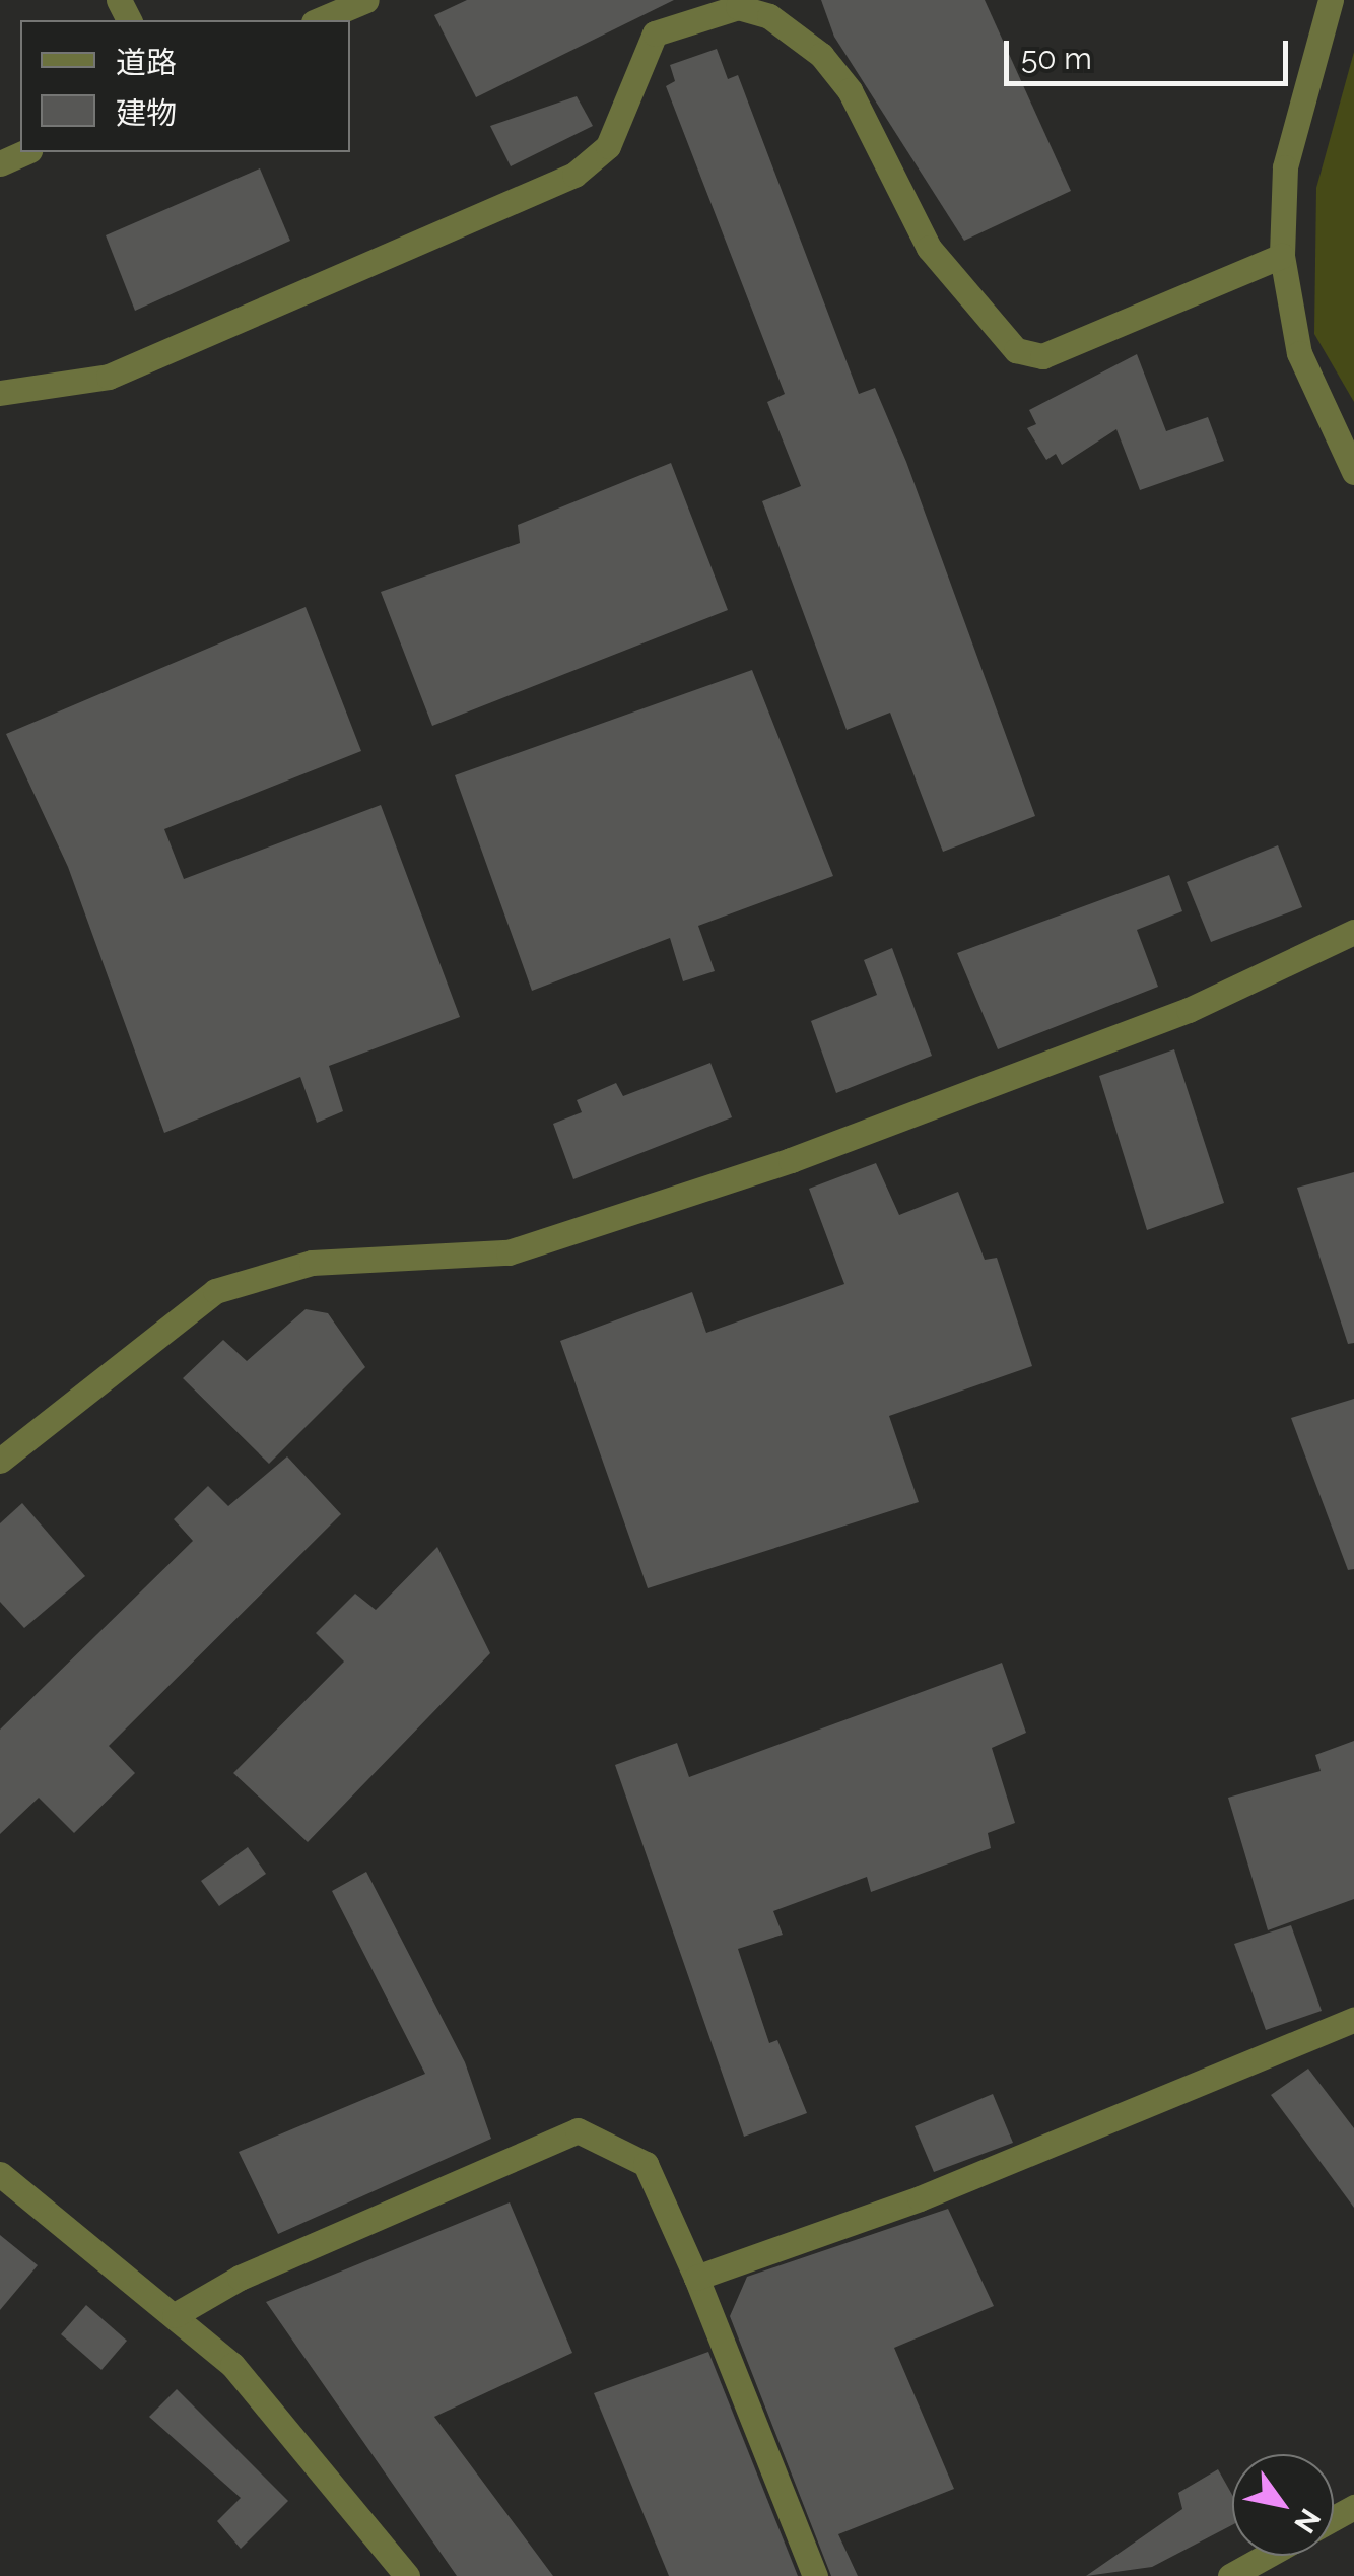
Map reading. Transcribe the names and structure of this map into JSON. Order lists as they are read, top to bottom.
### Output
{
  "legend": ["道路", "建物"],
  "scale_bar": "50 m",
  "north": "bottom right"
}
